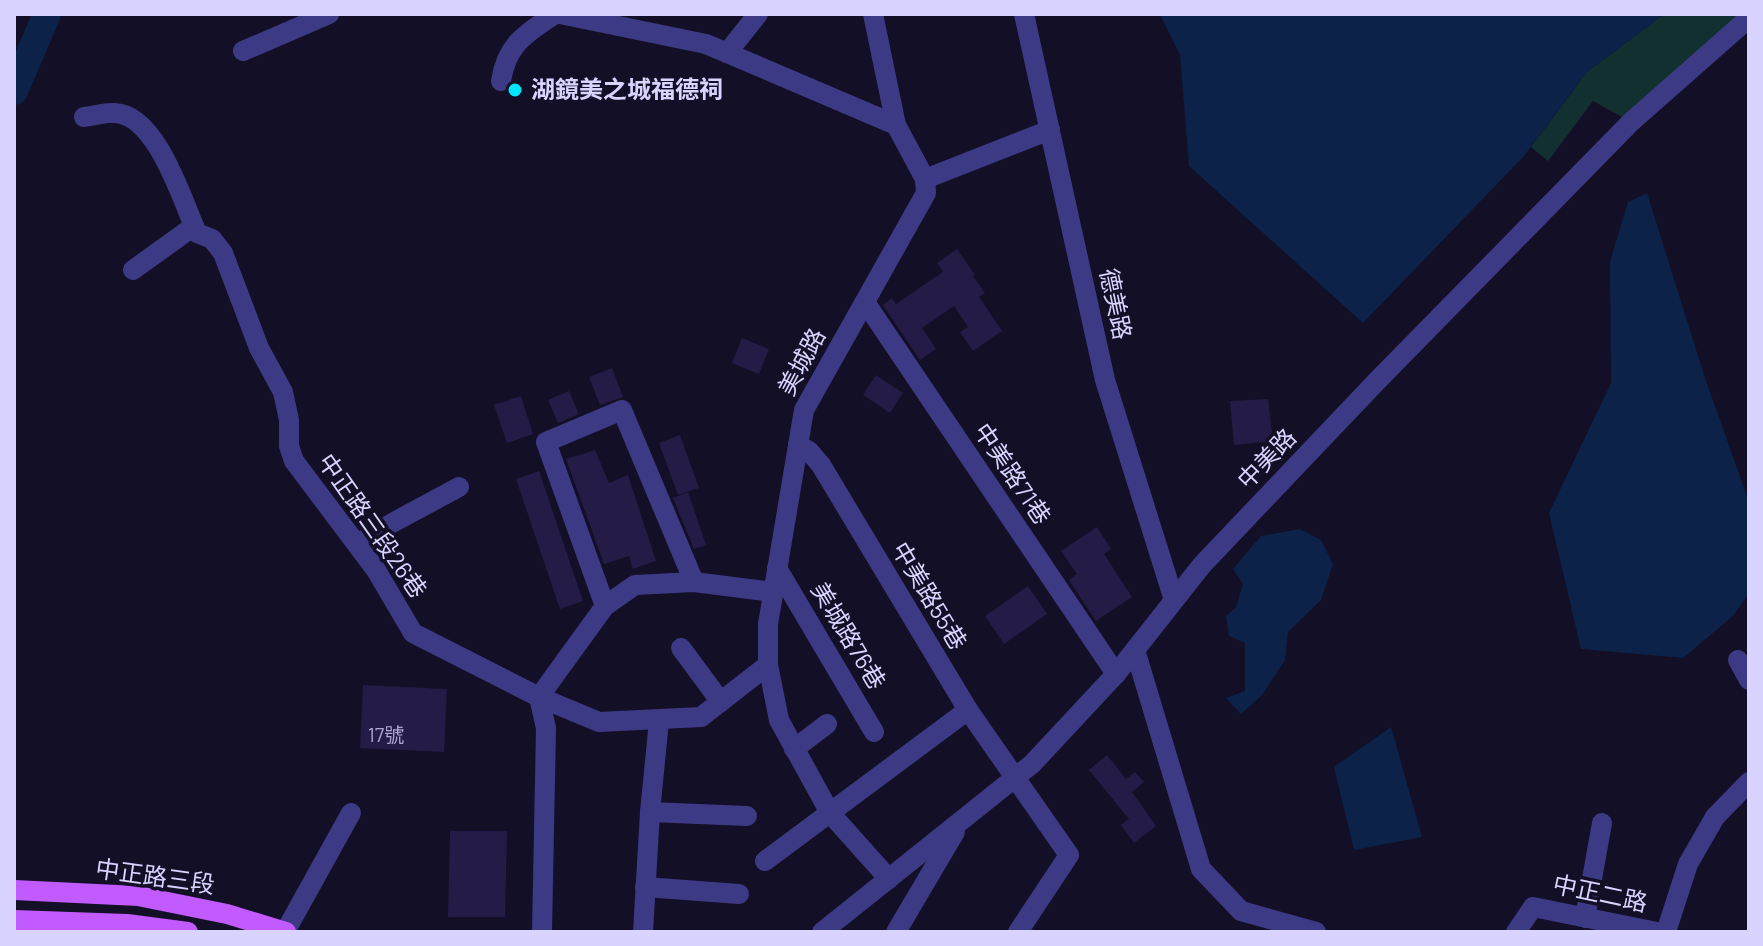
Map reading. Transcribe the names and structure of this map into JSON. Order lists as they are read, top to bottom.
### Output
{
  "streets": {
    "main road": ["中正路三段"],
    "street": [
      "德美路",
      "美城路",
      "中美路",
      "中美路71巷",
      "中正路三段26巷",
      "中美路55巷",
      "美城路76巷",
      "中正二路"
    ]
  },
  "crossings": [
    ["德美路", "中美路"],
    ["美城路", "中美路"],
    ["美城路", "中美路71巷"],
    ["美城路", "中美路55巷"],
    ["美城路", "美城路76巷"],
    ["中美路", "中美路71巷"],
    ["中美路", "中美路55巷"]
  ],
  "places": ["湖鏡美之城福德祠"],
  "house_numbers": ["17號"]
}
